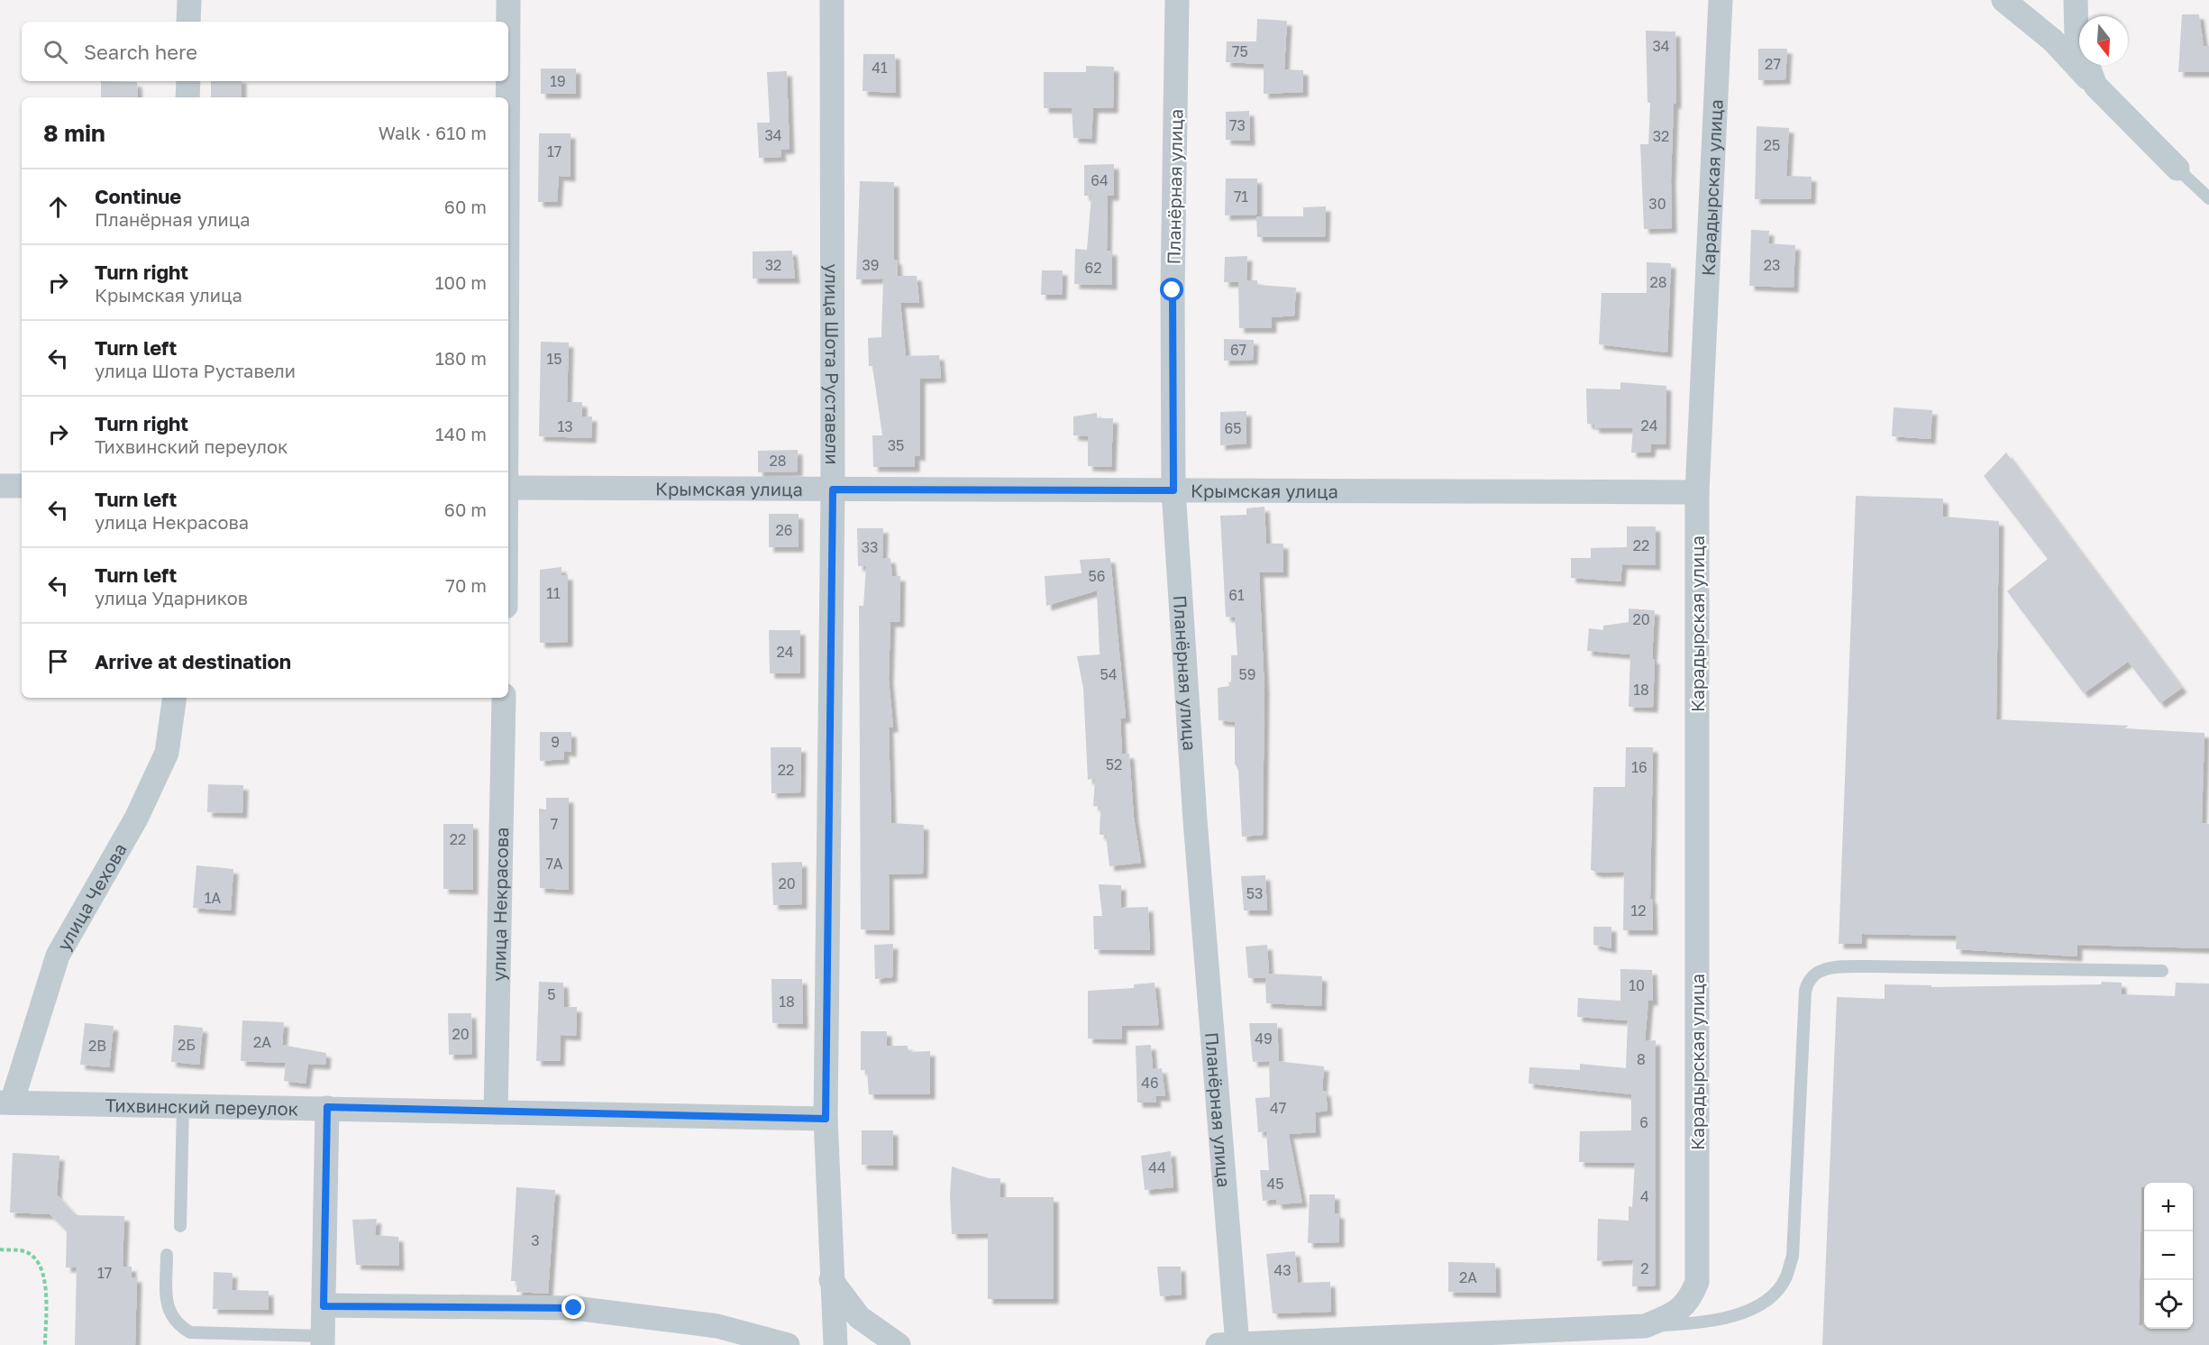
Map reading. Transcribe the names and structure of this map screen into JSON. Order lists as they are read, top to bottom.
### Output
{
  "streets": {
    "street": [
      "Планёрная улица",
      "Карадырская улица",
      "улица Шота Руставели",
      "Крымская улица",
      "улица Чехова",
      "улица Некрасова",
      "Тихвинский переулок"
    ]
  },
  "crossings": [
    ["Планёрная улица", "Карадырская улица"],
    ["Планёрная улица", "Крымская улица"],
    ["Карадырская улица", "Крымская улица"],
    ["улица Шота Руставели", "Крымская улица"],
    ["улица Шота Руставели", "Тихвинский переулок"],
    ["улица Чехова", "Тихвинский переулок"],
    ["улица Некрасова", "Тихвинский переулок"]
  ],
  "house_numbers": [
    "34",
    "75",
    "27",
    "41",
    "19",
    "73",
    "34",
    "32",
    "25",
    "17",
    "64",
    "71",
    "30",
    "32",
    "39",
    "23",
    "62",
    "28",
    "67",
    "15",
    "24",
    "13",
    "65",
    "35",
    "28",
    "26",
    "22",
    "33",
    "56",
    "11",
    "61",
    "20",
    "24",
    "54",
    "59",
    "18",
    "9",
    "52",
    "16",
    "22",
    "7",
    "22",
    "7А",
    "20",
    "53",
    "1А",
    "12",
    "10",
    "5",
    "18",
    "20",
    "49",
    "2А",
    "2Б",
    "2В",
    "8",
    "46",
    "47",
    "6",
    "44",
    "45",
    "4",
    "3",
    "2",
    "43",
    "17",
    "2А"
  ],
  "north": "bottom",
  "page": {
    "search": "Search here",
    "heading": ["8 min", "Walk · 610 m"],
    "list": [
      ["Continue", "Планёрная улица", "60 m"],
      ["Turn right", "Крымская улица", "100 m"],
      ["Turn left", "улица Шота Руставели", "180 m"],
      ["Turn right", "Тихвинский переулок", "140 m"],
      ["Turn left", "улица Некрасова", "60 m"],
      ["Turn left", "улица Ударников", "70 m"],
      "Arrive at destination"
    ],
    "map_buttons": ["+", "−"]
  }
}
